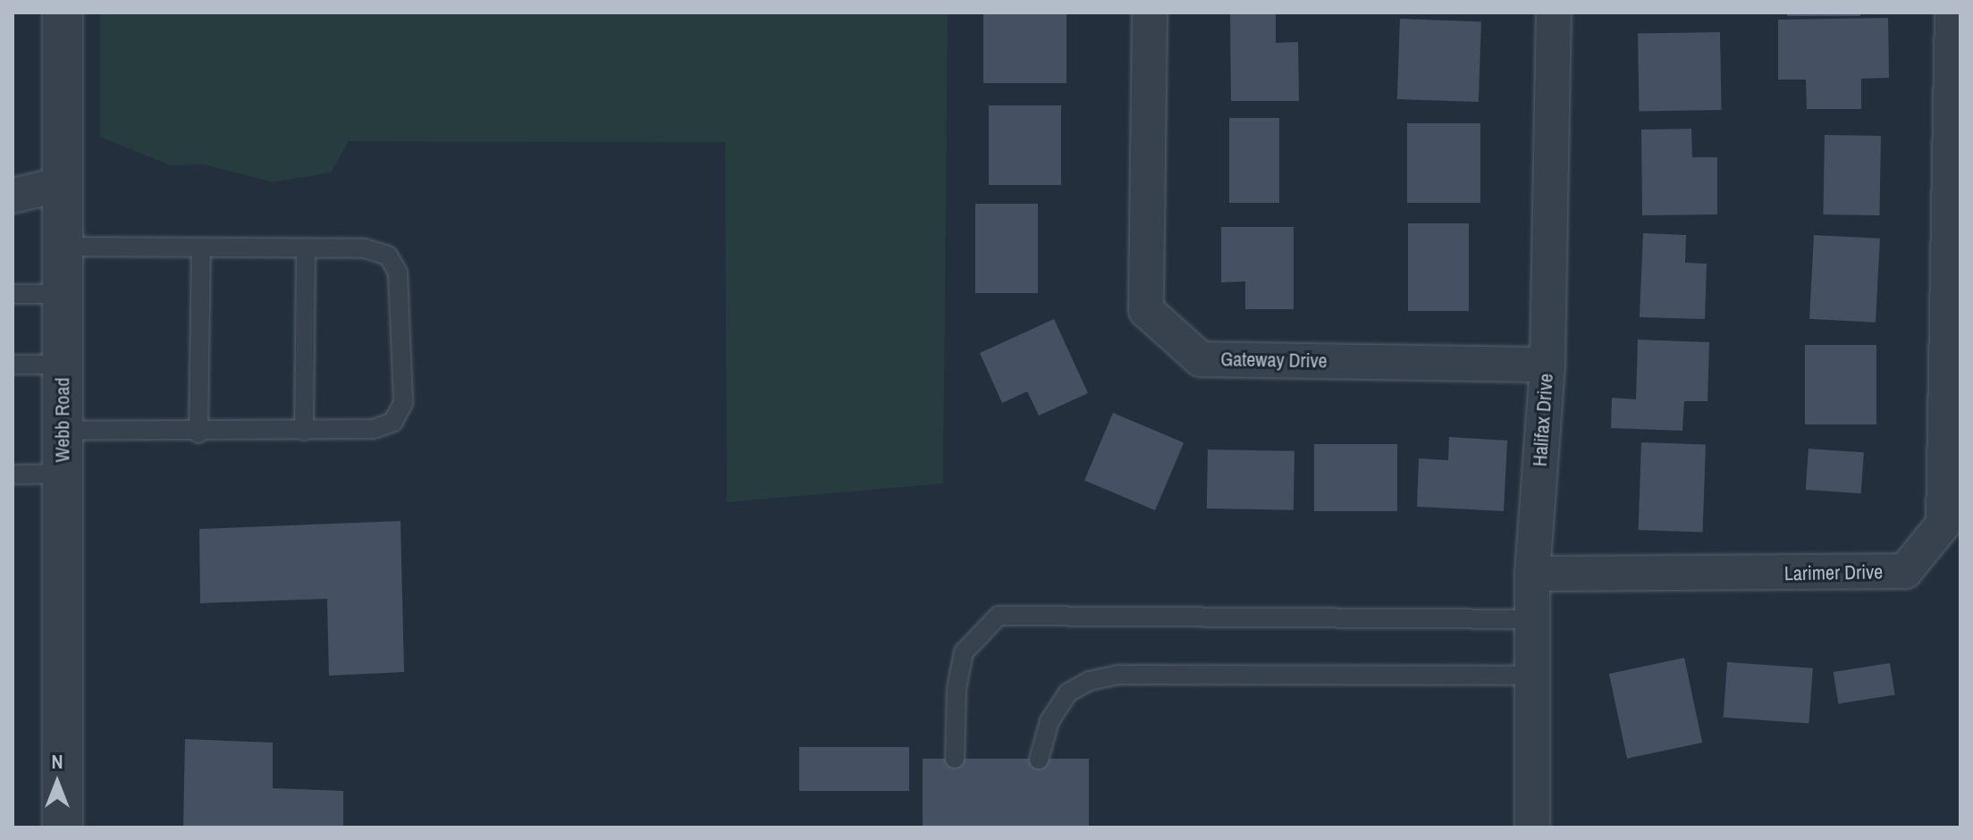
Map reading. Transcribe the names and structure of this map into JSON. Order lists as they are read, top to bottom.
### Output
{
  "streets": {
    "street": [
      "Gateway Drive",
      "Webb Road",
      "Halifax Drive",
      "Larimer Drive"
    ]
  },
  "crossings": [
    ["Gateway Drive", "Halifax Drive"],
    ["Halifax Drive", "Larimer Drive"]
  ],
  "north": "top"
}
